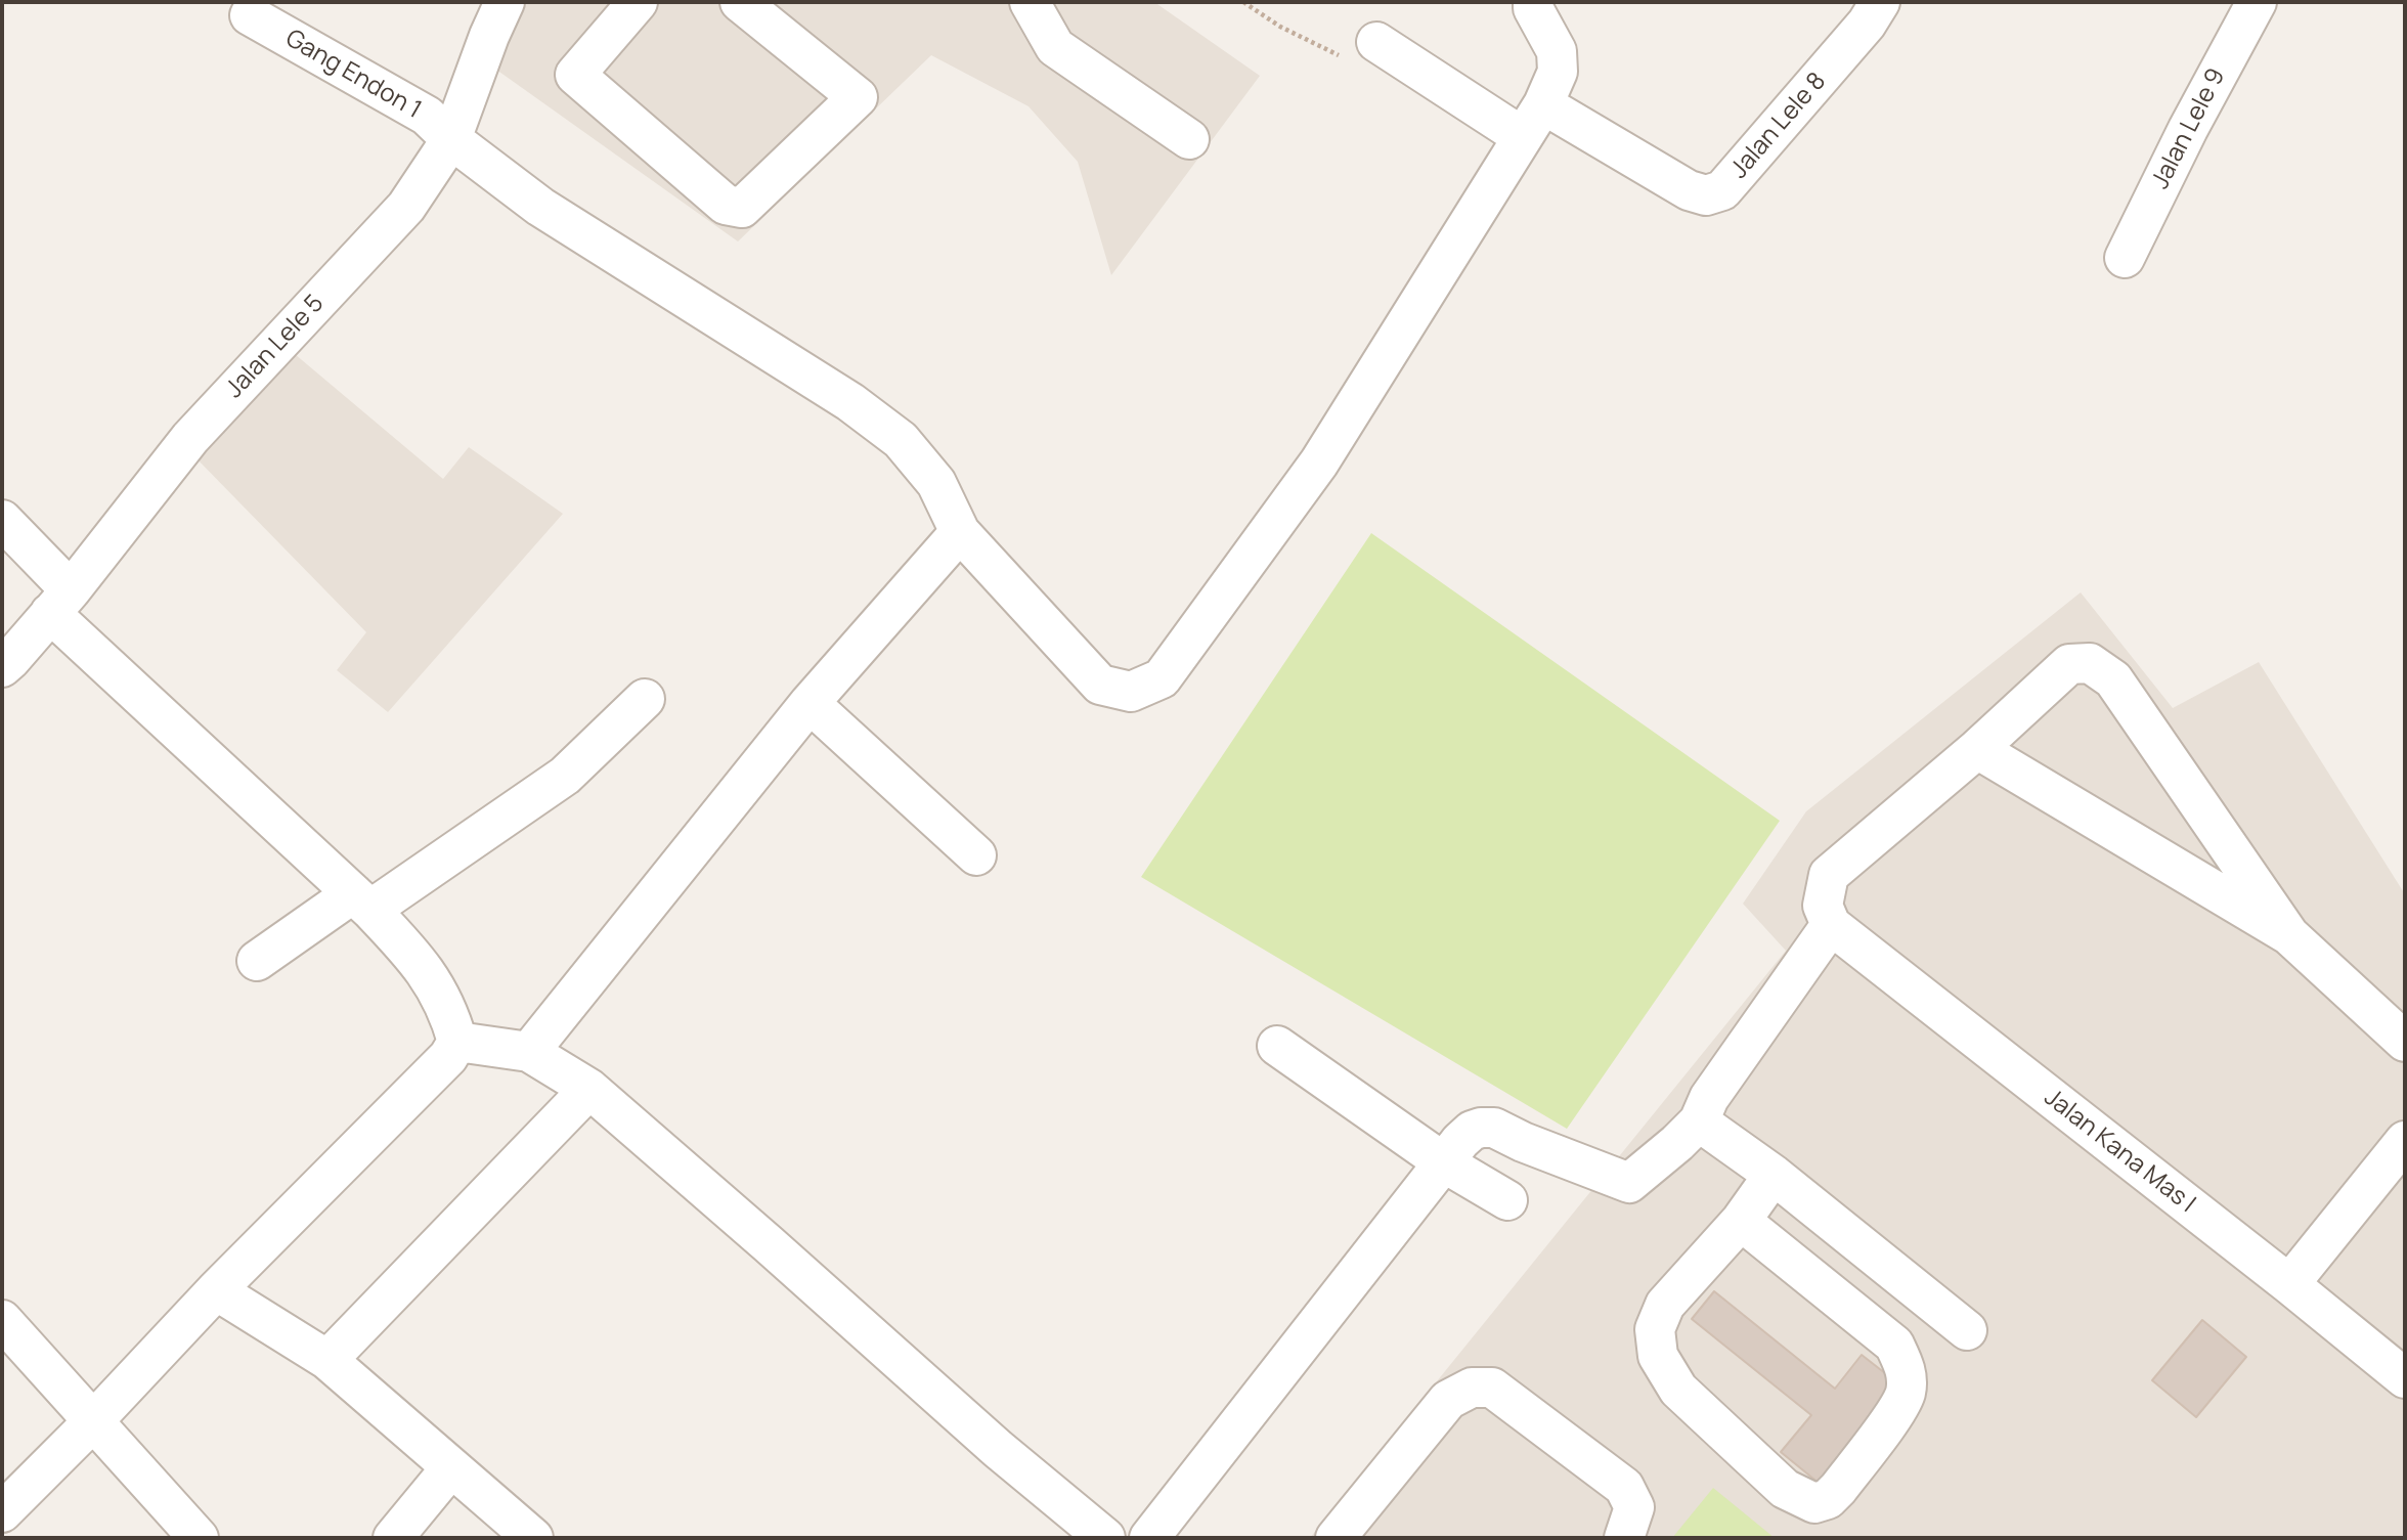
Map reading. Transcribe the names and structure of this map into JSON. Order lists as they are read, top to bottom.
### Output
{
  "streets": {
    "street": [
      "Gang Endon 1",
      "Jalan Lele 8",
      "Jalan Lele 9",
      "Jalan Lele 5",
      "Jalan Kana Mas I"
    ]
  },
  "crossings": [
    ["Gang Endon 1", "Jalan Lele 8"],
    ["Gang Endon 1", "Jalan Lele 5"]
  ]
}
